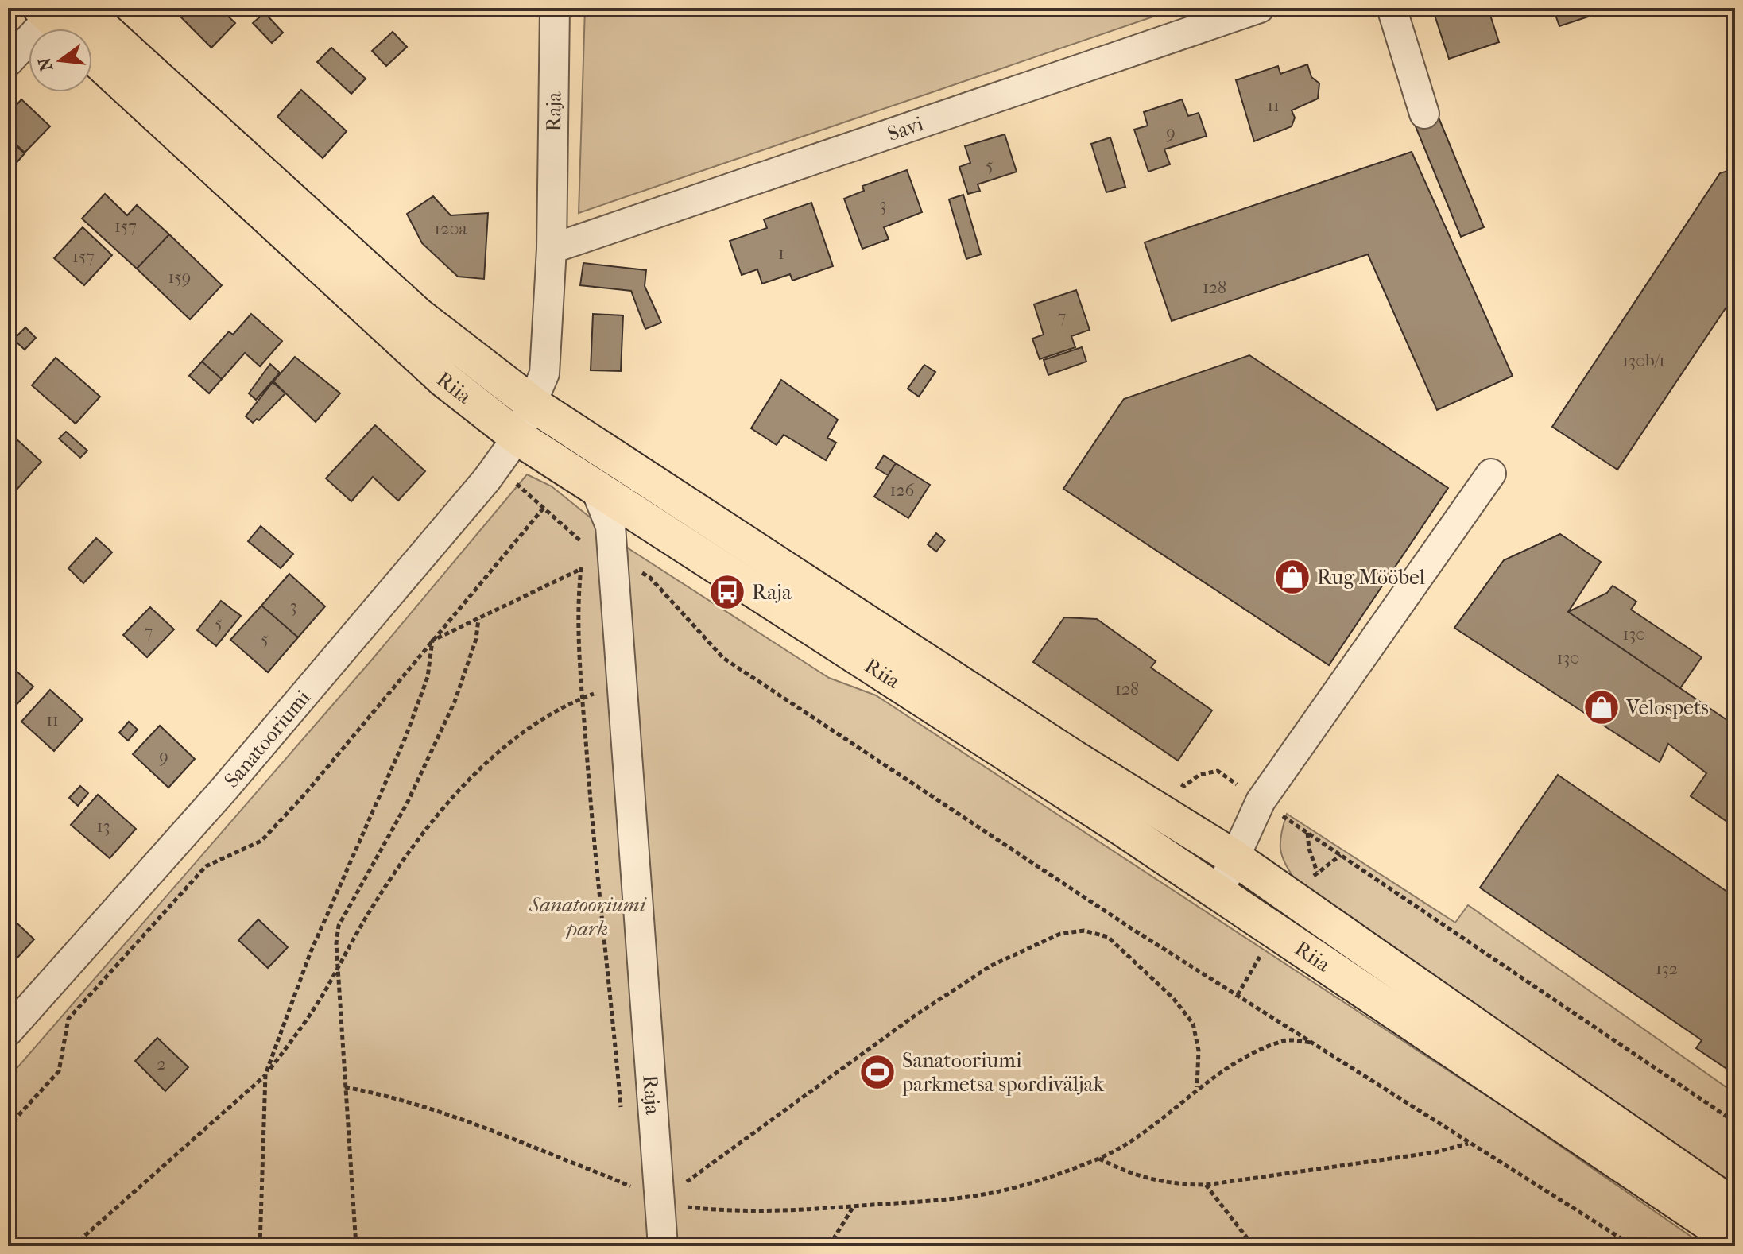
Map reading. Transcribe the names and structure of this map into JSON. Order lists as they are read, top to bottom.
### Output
{
  "streets": {
    "highway": ["Riia"],
    "street": ["Raja", "Savi", "Sanatooriumi"]
  },
  "crossings": [
    ["Raja", "Savi"],
    ["Raja", "Riia"],
    ["Raja", "Sanatooriumi"],
    ["Riia", "Sanatooriumi"]
  ],
  "parks": ["Sanatooriumi park"],
  "places": {
    "shop": ["Rug Mööbel", "Velospets"],
    "bus stop": ["Raja"],
    "sports": ["Sanatooriumi parkmetsa spordiväljak"]
  },
  "house_numbers": [
    "11",
    "9",
    "5",
    "3",
    "157",
    "120a",
    "1",
    "157",
    "159",
    "128",
    "7",
    "130b/1",
    "126",
    "3",
    "5",
    "7",
    "130",
    "5",
    "130",
    "128",
    "11",
    "9",
    "13",
    "132",
    "2"
  ],
  "north": "left"
}
